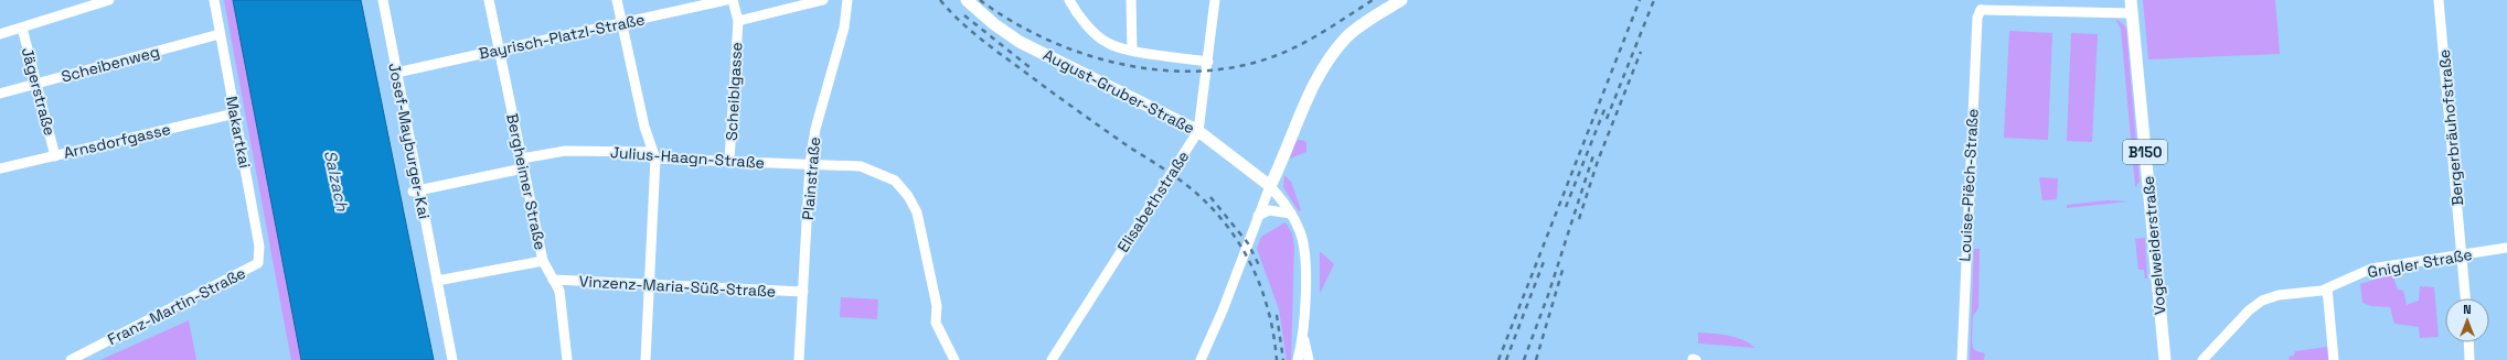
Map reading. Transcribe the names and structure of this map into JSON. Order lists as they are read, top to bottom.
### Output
{
  "streets": {
    "main road": ["August-Gruber-Straße", "B150", "Vogelweiderstraße"],
    "street": [
      "Bayrisch-Platzl-Straße",
      "Scheibenweg",
      "Jägerstraße",
      "Scheiblgasse",
      "Bergerbräuhofstraße",
      "Makartkai",
      "Arnsdorfgasse",
      "Josef-Mayburger-Kai",
      "Julius-Haagn-Straße",
      "Plainstraße",
      "Bergheimer Straße",
      "Louise-Piëch-Straße",
      "Elisabethstraße",
      "Gnigler Straße",
      "Vinzenz-Maria-Süß-Straße",
      "Franz-Martin-Straße"
    ]
  },
  "crossings": [
    ["Bayrisch-Platzl-Straße", "Josef-Mayburger-Kai"],
    ["Bayrisch-Platzl-Straße", "Bergheimer Straße"],
    ["Scheibenweg", "Jägerstraße"],
    ["Scheibenweg", "Makartkai"],
    ["Jägerstraße", "Arnsdorfgasse"],
    ["Scheiblgasse", "Julius-Haagn-Straße"],
    ["August-Gruber-Straße", "Elisabethstraße"],
    ["Bergerbräuhofstraße", "Gnigler Straße"],
    ["Makartkai", "Arnsdorfgasse"],
    ["Makartkai", "Franz-Martin-Straße"],
    ["Josef-Mayburger-Kai", "Julius-Haagn-Straße"],
    ["Julius-Haagn-Straße", "Plainstraße"],
    ["Julius-Haagn-Straße", "Bergheimer Straße"],
    ["Plainstraße", "Vinzenz-Maria-Süß-Straße"],
    ["Bergheimer Straße", "Vinzenz-Maria-Süß-Straße"]
  ],
  "water": ["Salzach"],
  "north": "top"
}
